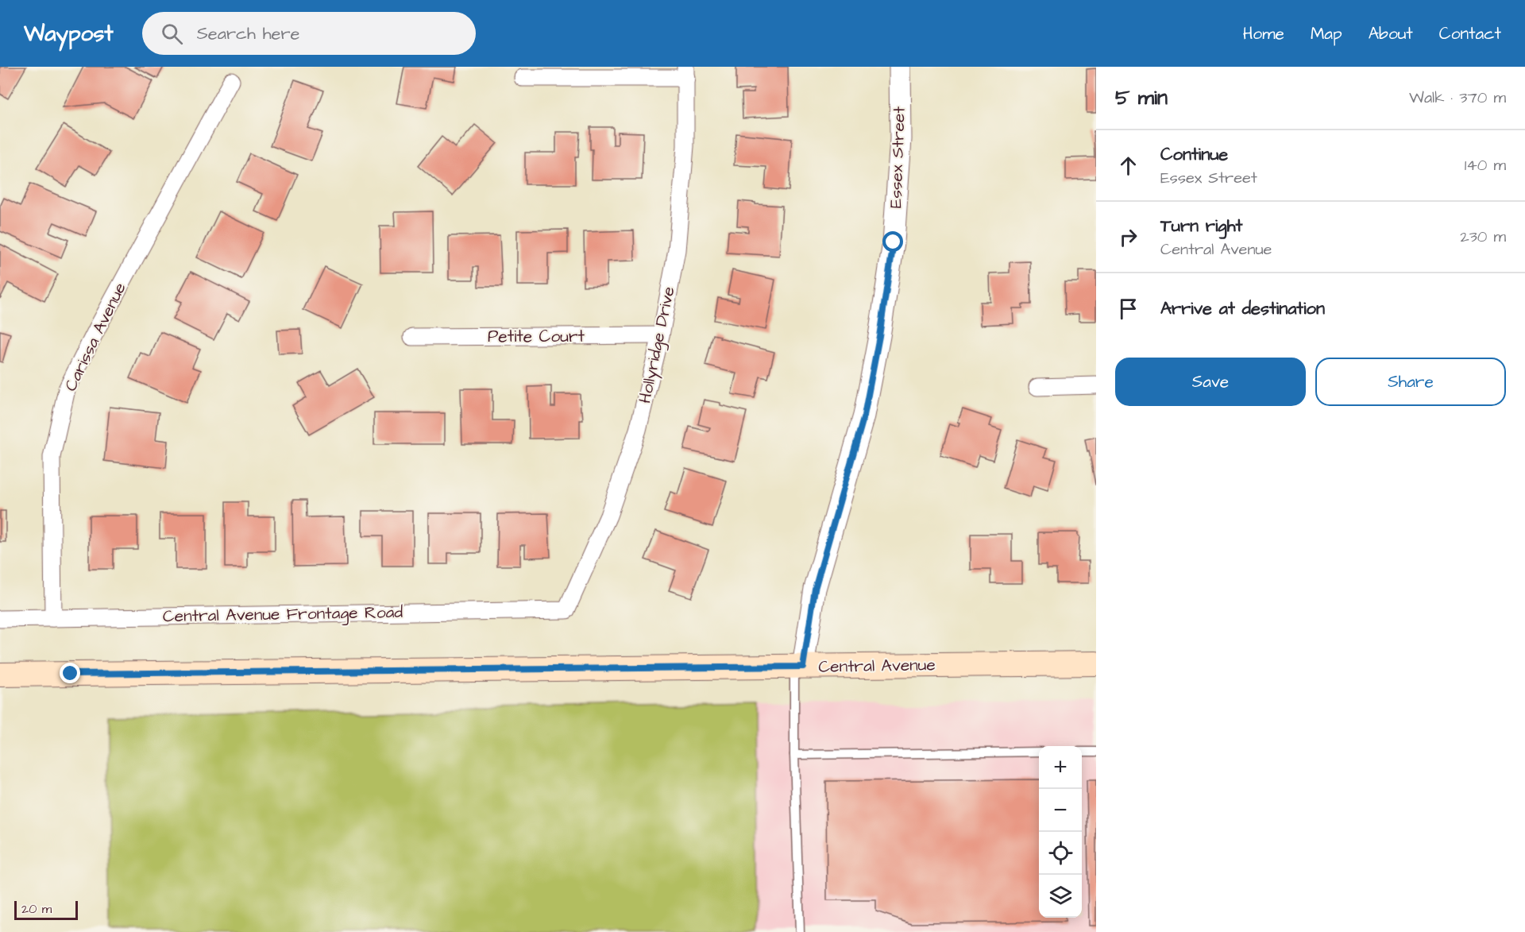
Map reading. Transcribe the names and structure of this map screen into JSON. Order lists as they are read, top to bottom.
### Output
{
  "streets": {
    "main road": ["Central Avenue"],
    "street": [
      "Essex Street",
      "Petite Court",
      "Carissa Avenue",
      "Hollyridge Drive",
      "Central Avenue Frontage Road"
    ]
  },
  "crossings": [
    ["Essex Street", "Central Avenue"],
    ["Petite Court", "Hollyridge Drive"],
    ["Carissa Avenue", "Central Avenue Frontage Road"],
    ["Hollyridge Drive", "Central Avenue Frontage Road"]
  ],
  "scale_bar": "20 m",
  "page": {
    "header": "Waypost",
    "search": "Search here",
    "nav": [
      "Home",
      "Map",
      "About",
      "Contact"
    ],
    "heading": ["5 min", "Walk · 370 m"],
    "list": [
      ["Continue", "Essex Street", "140 m"],
      ["Turn right", "Central Avenue", "230 m"],
      "Arrive at destination"
    ],
    "buttons": ["Save", "Share"],
    "map_buttons": ["+", "−"],
    "scale": "20 m"
  }
}
